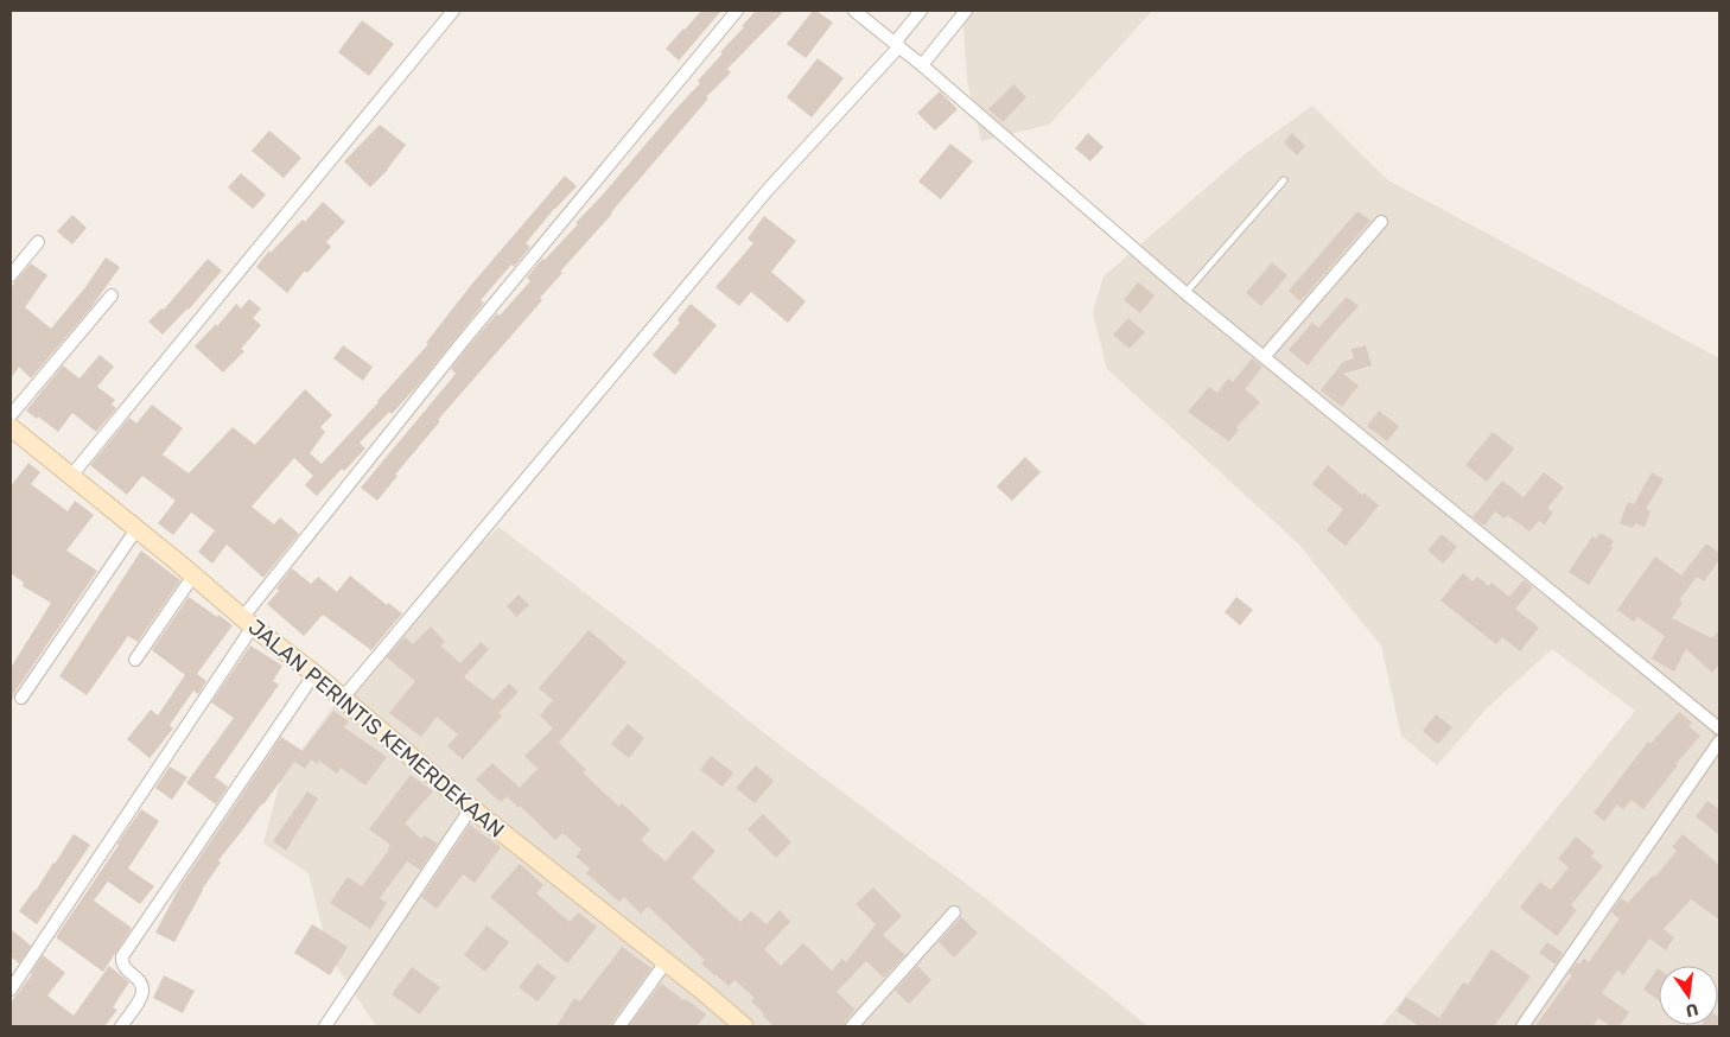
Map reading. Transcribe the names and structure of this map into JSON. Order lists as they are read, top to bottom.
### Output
{
  "streets": {
    "street": ["JALAN PERINTIS KEMERDEKAAN"]
  },
  "north": "bottom"
}
